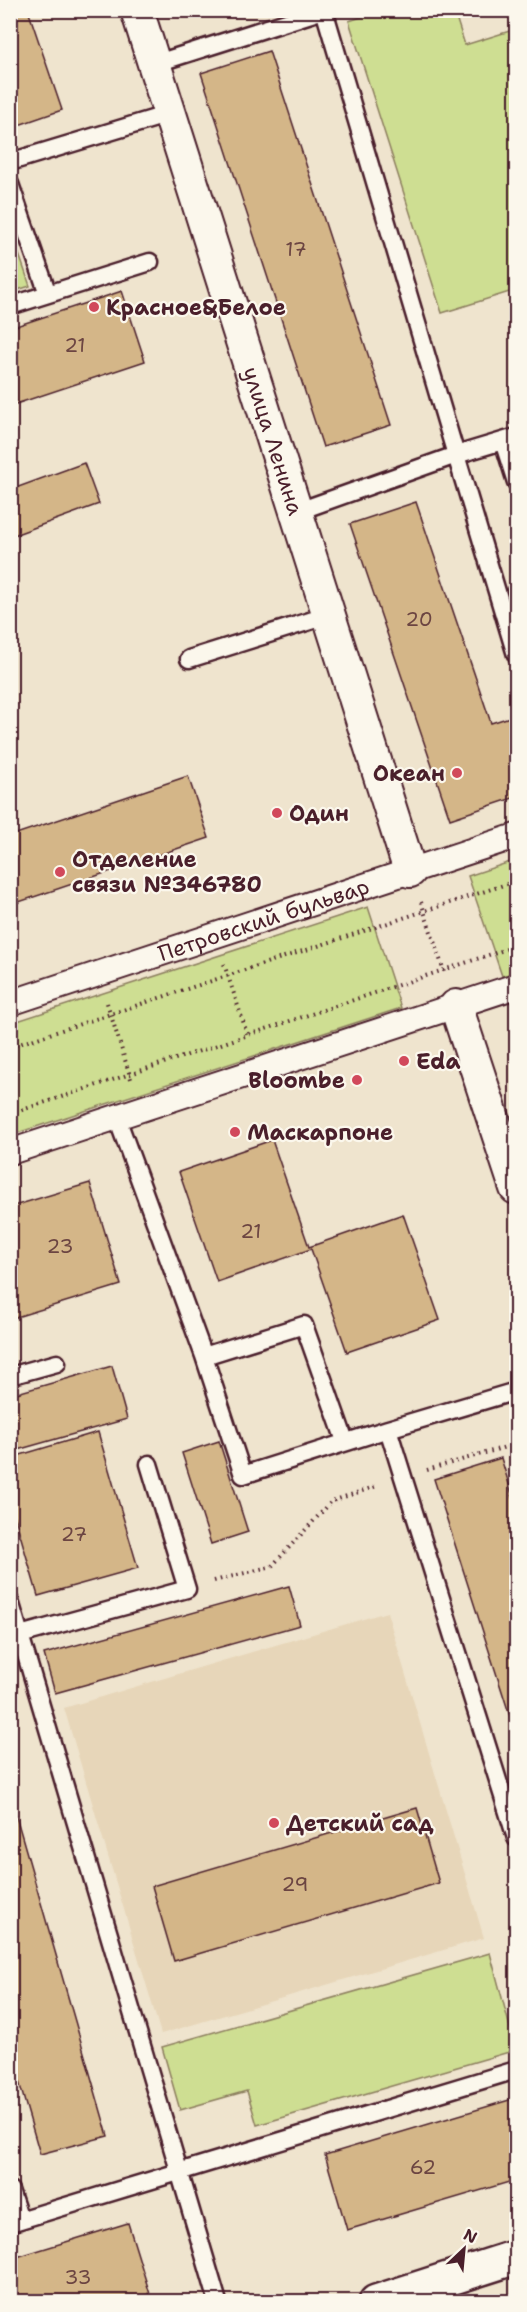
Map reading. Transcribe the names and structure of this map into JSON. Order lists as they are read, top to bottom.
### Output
{
  "streets": {
    "street": ["улица Ленина", "Петровский бульвар"]
  },
  "crossings": [
    ["улица Ленина", "Петровский бульвар"]
  ],
  "places": [
    "Красное&Белое",
    "Океан",
    "Один",
    "Отделение связи №346780",
    "Eda",
    "Bloombe",
    "Маскарпоне",
    "Детский сад"
  ],
  "house_numbers": [
    "17",
    "21",
    "20",
    "21",
    "23",
    "27",
    "29",
    "62",
    "33"
  ],
  "north": "top right"
}
